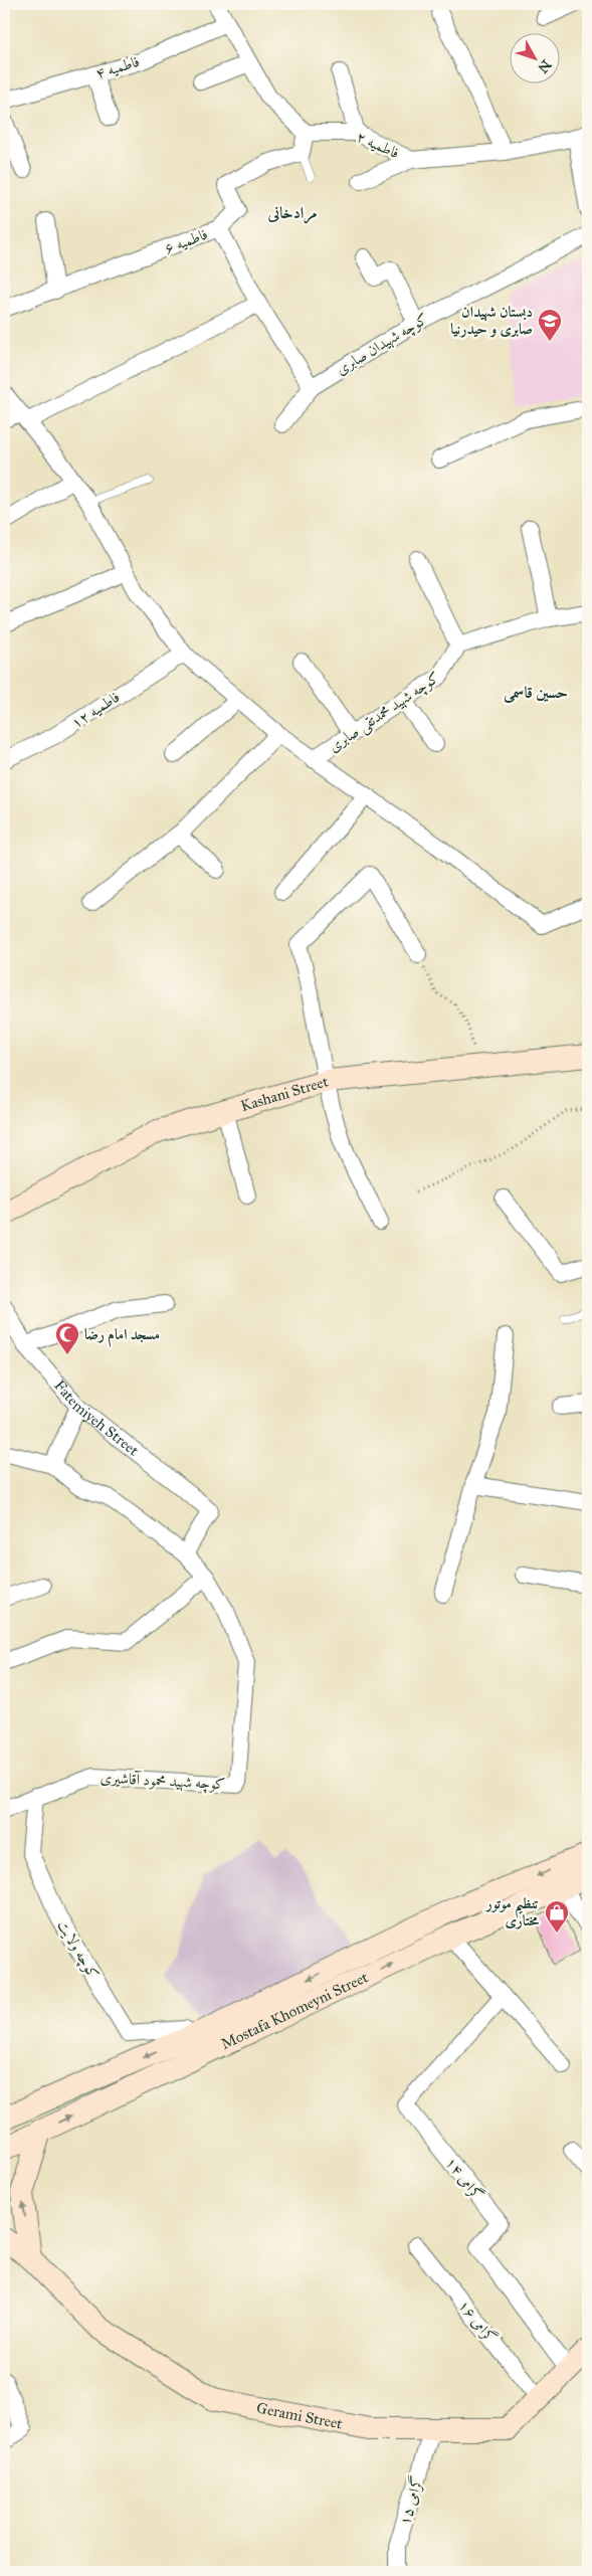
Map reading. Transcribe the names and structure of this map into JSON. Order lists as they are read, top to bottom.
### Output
{
  "streets": {
    "street": [
      "فاطمیه ۴",
      "فاطمیه ۲",
      "فاطمیه ۶",
      "کوچه شهیدان صابری",
      "فاطمیه ۱۲",
      "کوچه شهید محمدتقی صابری",
      "Kashani Street",
      "Fatemiyeh Street",
      "کوچه شهید محمود آقاشیری",
      "کوچه ولایت",
      "Mostafa Khomeyni Street",
      "گرامی ۱۴",
      "گرامی ۱۶",
      "Gerami Street",
      "گرامی ۱۵"
    ]
  },
  "crossings": [
    ["کوچه شهید محمود آقاشیری", "کوچه ولایت"],
    ["کوچه ولایت", "Mostafa Khomeyni Street"],
    ["گرامی ۱۴", "Gerami Street"],
    ["گرامی ۱۶", "Gerami Street"],
    ["Gerami Street", "گرامی ۱۵"]
  ],
  "districts": ["مرادخانی", "حسین قاسمی"],
  "places": {
    "school or university": ["دبستان شهیدان صابری و حیدرنیا"],
    "mosque": ["مسجد امام رضا"],
    "shop": ["تنظیم موتور مختاری"]
  },
  "north": "bottom right"
}
